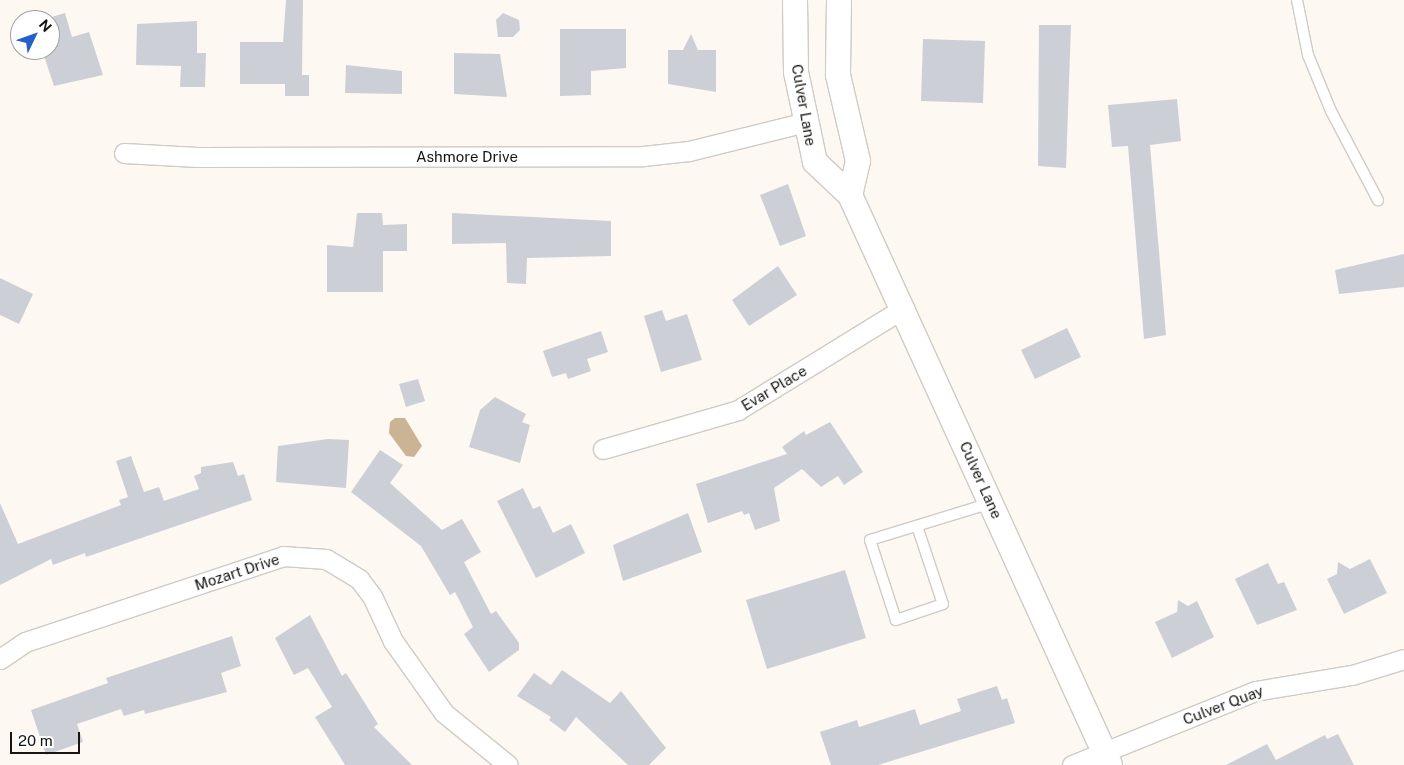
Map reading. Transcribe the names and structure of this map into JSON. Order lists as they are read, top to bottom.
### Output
{
  "streets": {
    "street": [
      "Culver Lane",
      "Ashmore Drive",
      "Evar Place",
      "Mozart Drive",
      "Culver Quay"
    ]
  },
  "crossings": [
    ["Culver Lane", "Ashmore Drive"],
    ["Culver Lane", "Evar Place"],
    ["Culver Lane", "Culver Quay"]
  ],
  "scale_bar": "20 m",
  "north": "top right"
}
